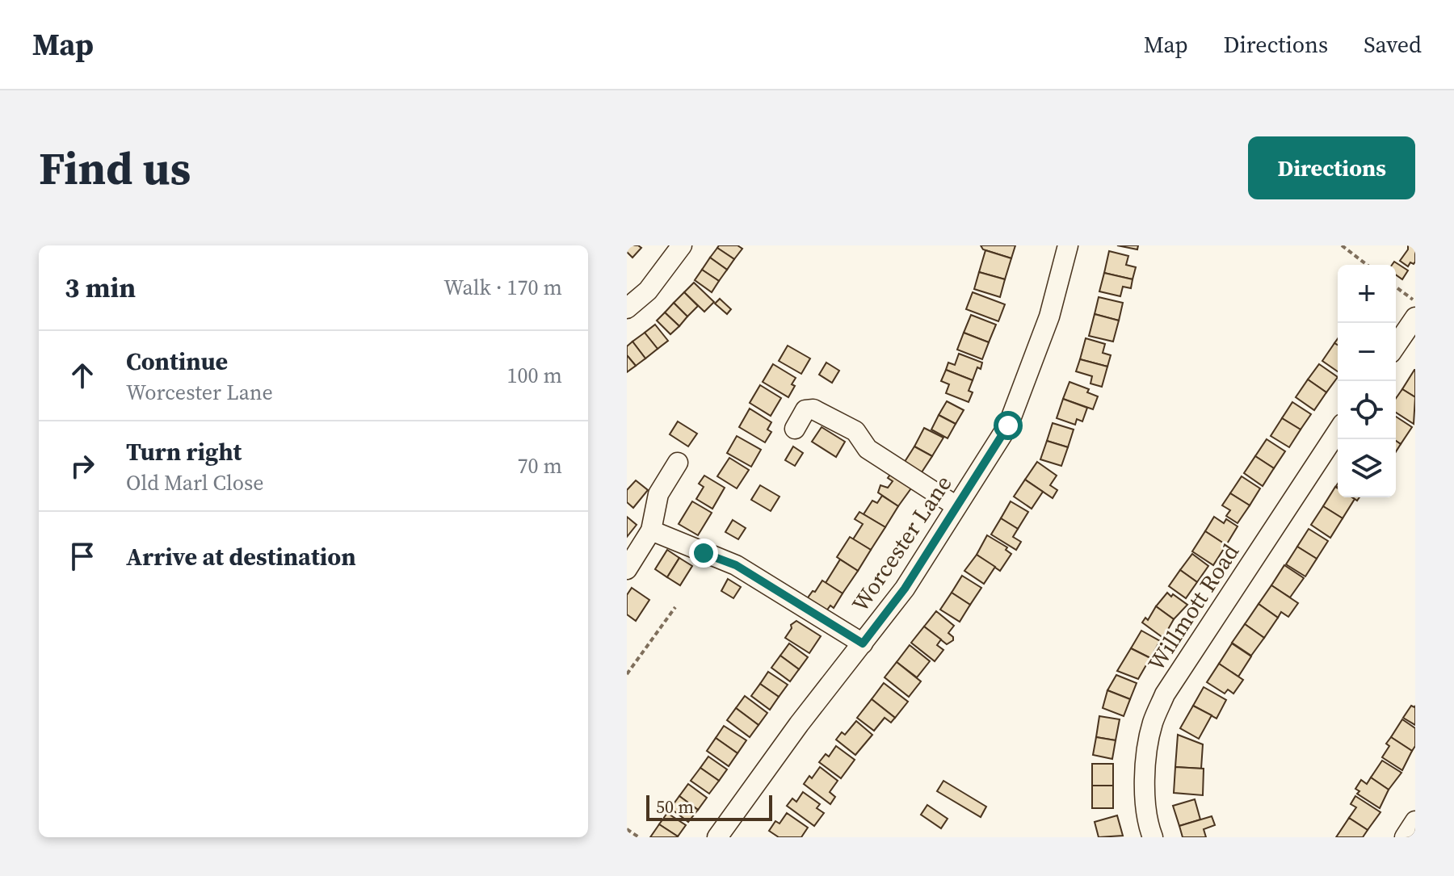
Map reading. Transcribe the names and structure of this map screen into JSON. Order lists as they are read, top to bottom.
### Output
{
  "streets": {
    "street": ["Worcester Lane", "Willmott Road"]
  },
  "scale_bar": "50 m",
  "page": {
    "header": "Map",
    "nav": ["Map", "Directions", "Saved"],
    "buttons": "Directions",
    "title": "Find us",
    "heading": ["3 min", "Walk · 170 m"],
    "map_buttons": ["+", "−"],
    "list": [
      ["Continue", "Worcester Lane", "100 m"],
      ["Turn right", "Old Marl Close", "70 m"],
      "Arrive at destination"
    ],
    "scale": "50 m"
  }
}
